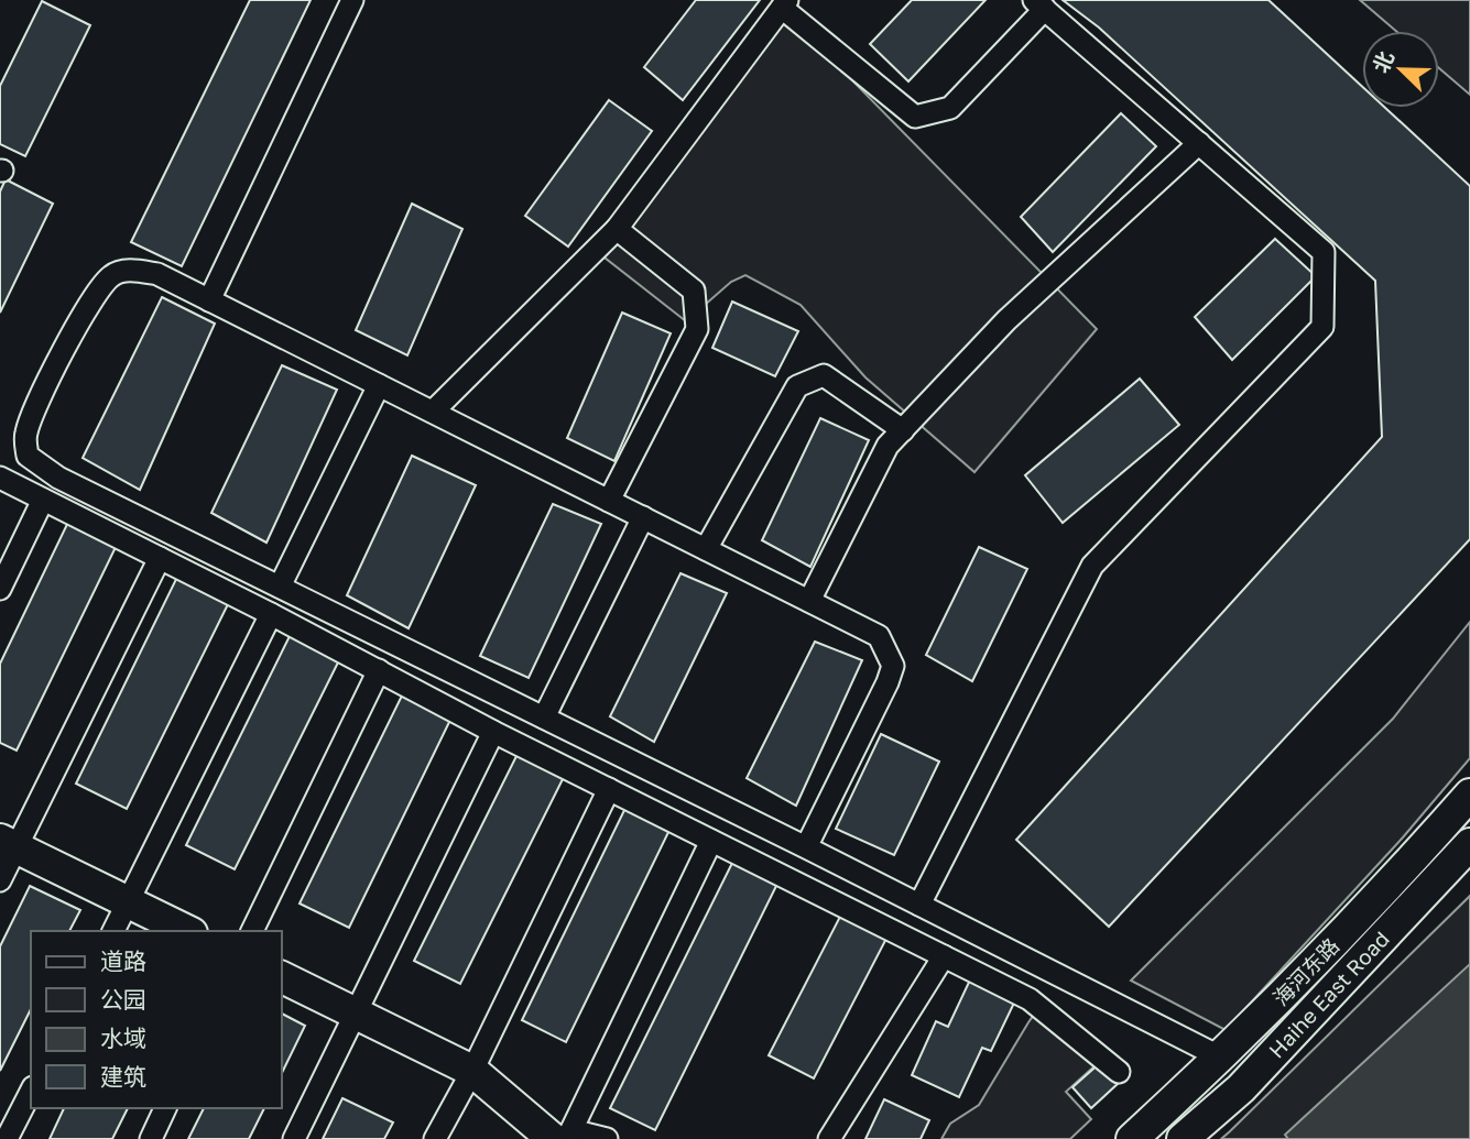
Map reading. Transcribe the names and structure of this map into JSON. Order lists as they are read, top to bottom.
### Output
{
  "streets": {
    "main road": ["海河东路", "Haihe East Road"]
  },
  "legend": [
    "道路",
    "公园",
    "水域",
    "建筑"
  ],
  "north": "top left"
}
